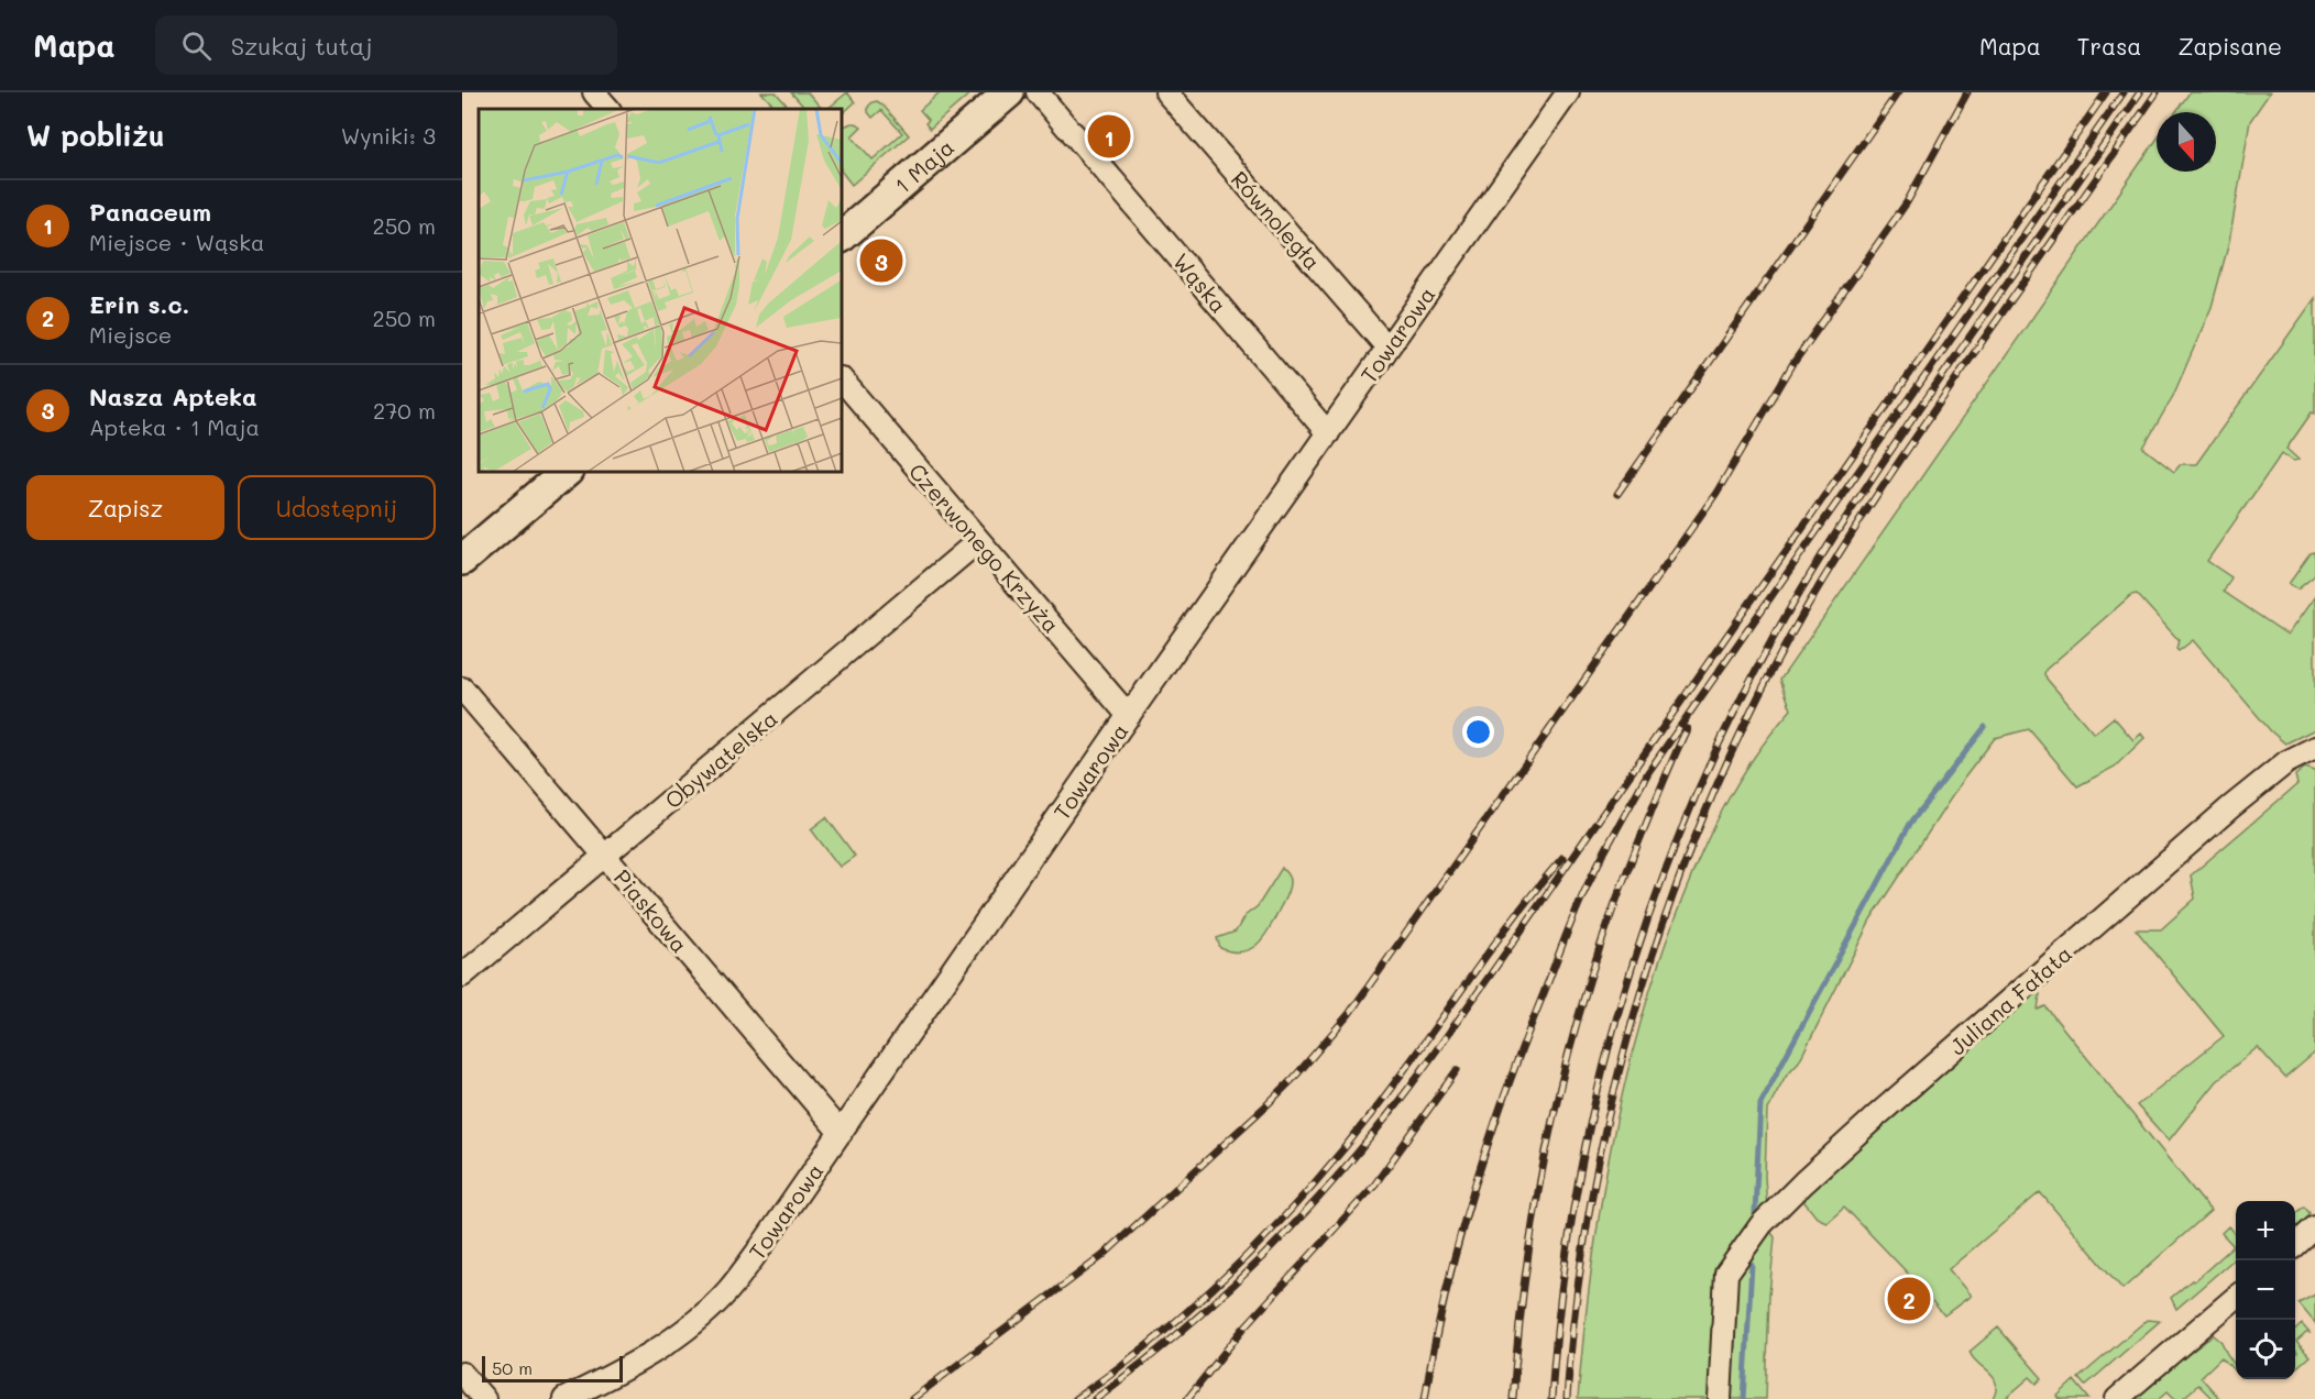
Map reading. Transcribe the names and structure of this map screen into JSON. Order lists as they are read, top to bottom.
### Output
{
  "streets": {
    "street": [
      "1 Maja",
      "Równoległa",
      "Wąska",
      "Towarowa",
      "Czerwonego Krzyża",
      "Obywatelska",
      "Piaskowa",
      "Juliana Fałata"
    ]
  },
  "crossings": [
    ["Równoległa", "Towarowa"],
    ["Wąska", "Towarowa"],
    ["Towarowa", "Czerwonego Krzyża"],
    ["Towarowa", "Piaskowa"],
    ["Czerwonego Krzyża", "Obywatelska"],
    ["Obywatelska", "Piaskowa"]
  ],
  "scale_bar": "50 m",
  "north": "bottom",
  "page": {
    "header": "Mapa",
    "search": "Szukaj tutaj",
    "nav": ["Mapa", "Trasa", "Zapisane"],
    "heading": ["W pobliżu", "Wyniki: 3"],
    "pins": ["1", "3", "2"],
    "list": [
      {
        "mark": "1",
        "name": "Panaceum",
        "note": "Miejsce · Wąska",
        "value": "250 m"
      },
      {
        "mark": "2",
        "name": "Erin s.c.",
        "note": "Miejsce",
        "value": "250 m"
      },
      {
        "mark": "3",
        "name": "Nasza Apteka",
        "note": "Apteka · 1 Maja",
        "value": "270 m"
      }
    ],
    "buttons": ["Zapisz", "Udostępnij"],
    "map_buttons": ["+", "−"],
    "scale": "50 m"
  }
}
